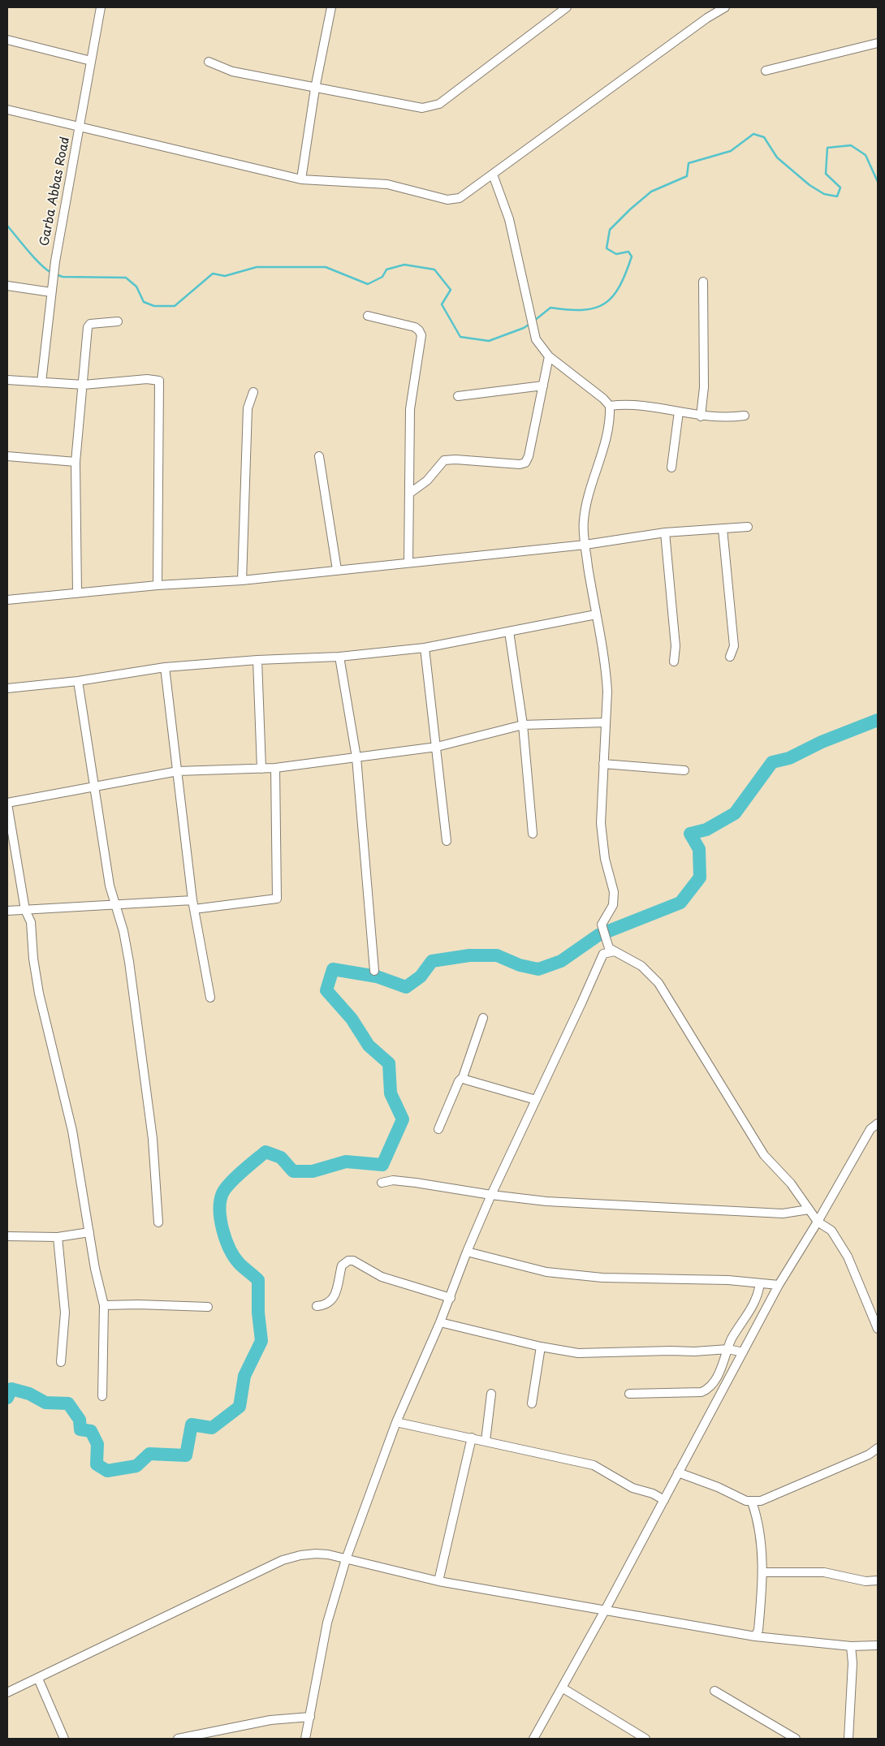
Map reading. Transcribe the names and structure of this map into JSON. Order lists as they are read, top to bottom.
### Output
{
  "streets": {
    "street": ["Garba Abbas Road"]
  }
}
